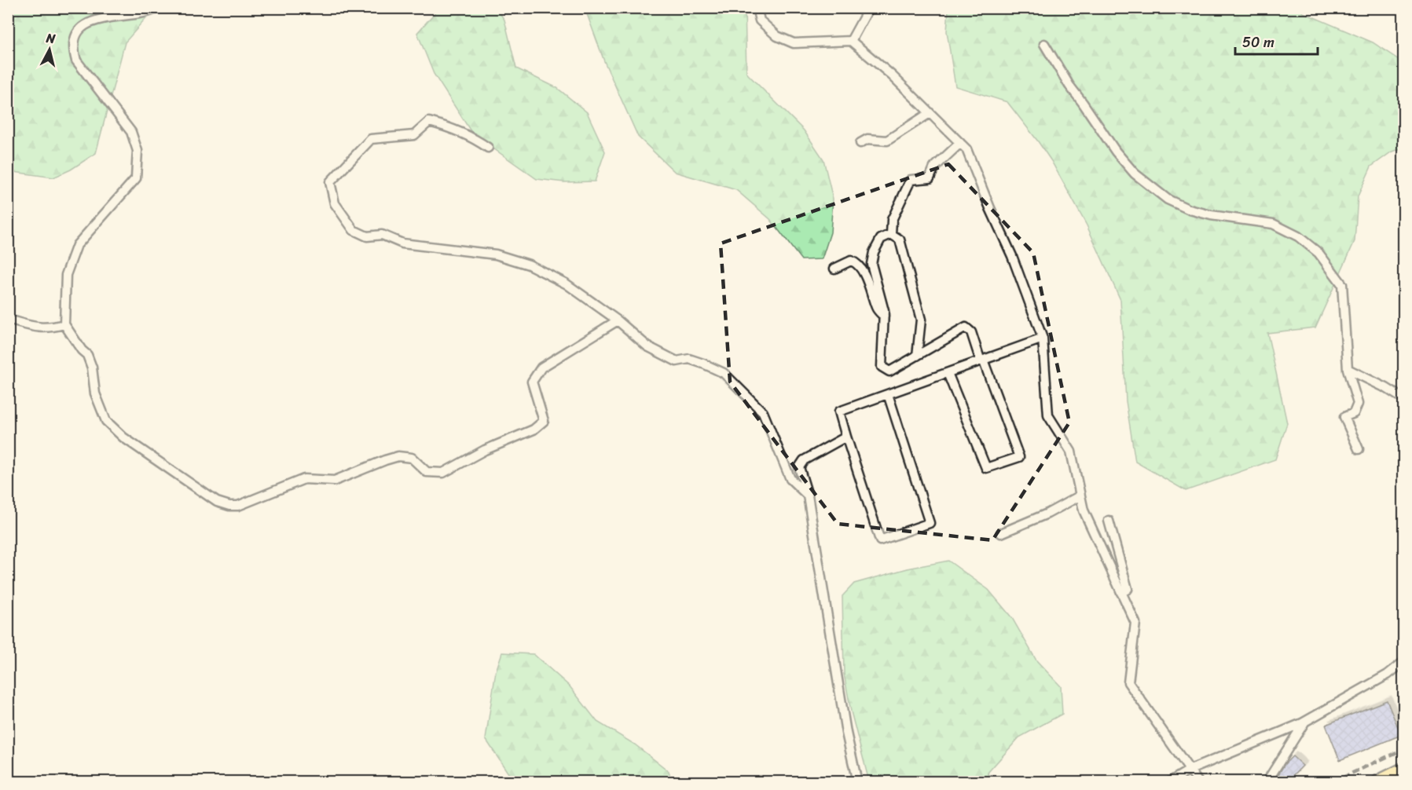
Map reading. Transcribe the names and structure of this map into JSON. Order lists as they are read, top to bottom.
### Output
{
  "scale_bar": "50 m",
  "north": "top"
}
